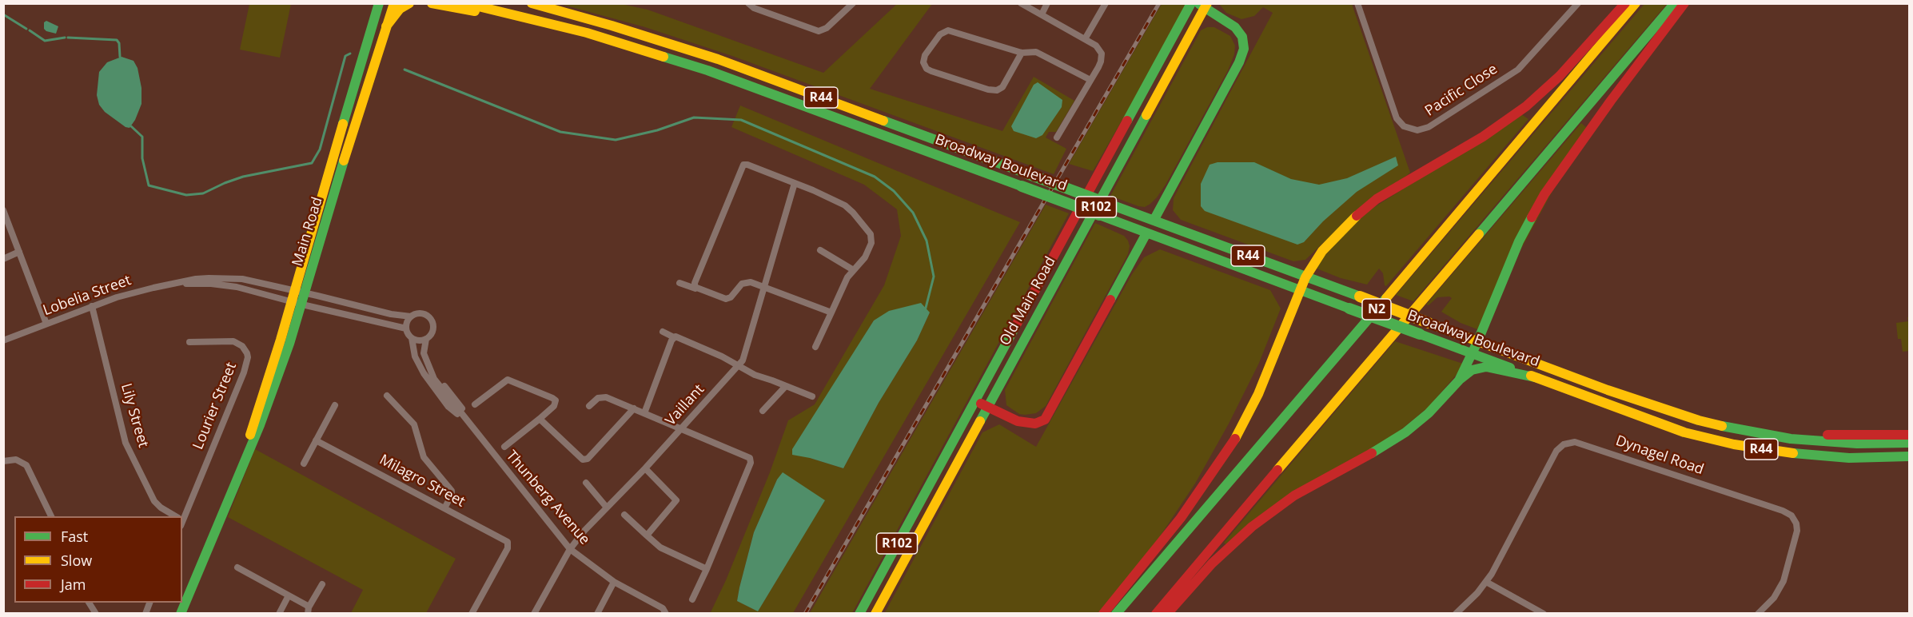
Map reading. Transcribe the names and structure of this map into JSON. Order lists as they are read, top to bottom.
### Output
{
  "streets": {
    "main road": [
      "R44",
      "Broadway Boulevard",
      "R102",
      "Main Road",
      "Old Main Road",
      "N2"
    ],
    "street": [
      "Pacific Close",
      "Lobelia Street",
      "Vaillant",
      "Lourier Street",
      "Lily Street",
      "Dynagel Road",
      "Milagro Street",
      "Thunberg Avenue"
    ]
  },
  "crossings": [
    ["Main Road", "Lobelia Street"],
    ["Lobelia Street", "Lily Street"],
    ["Lobelia Street", "Thunberg Avenue"],
    ["Vaillant", "Thunberg Avenue"]
  ],
  "legend": ["Fast", "Slow", "Jam"]
}
